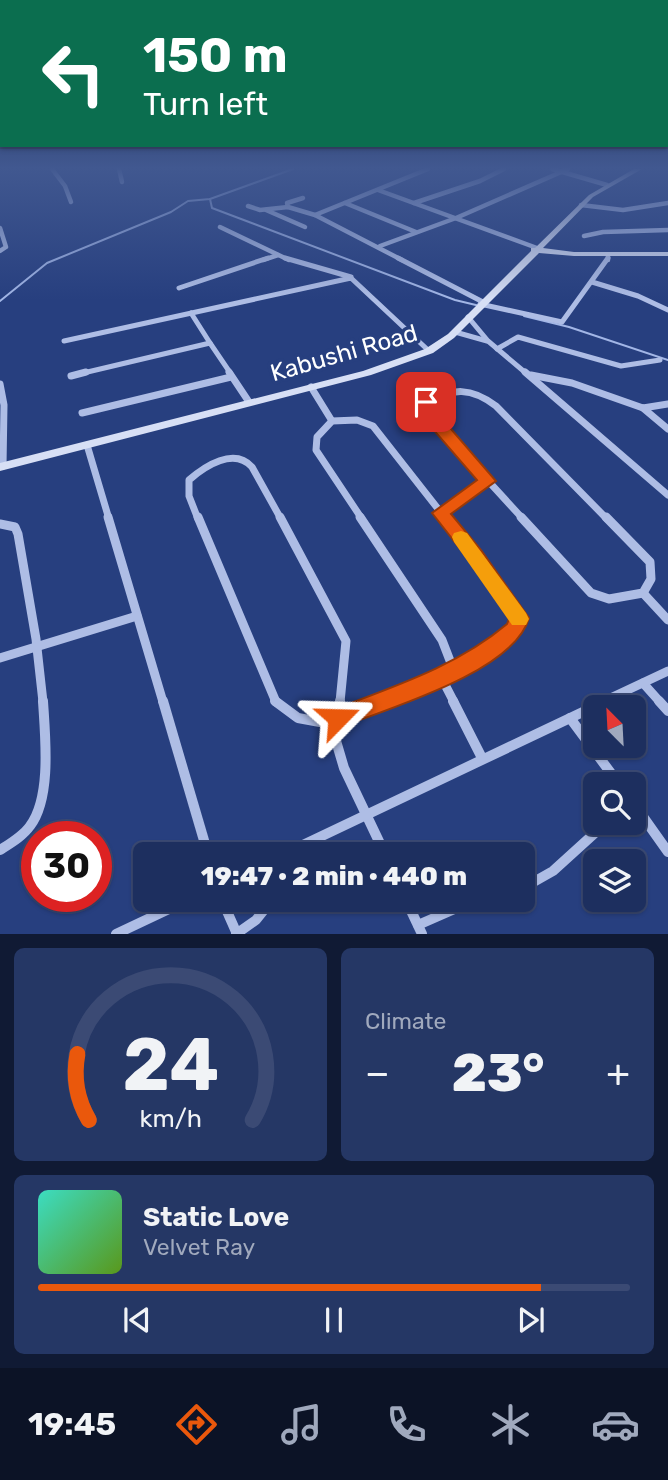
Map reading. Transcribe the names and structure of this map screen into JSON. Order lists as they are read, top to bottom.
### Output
{
  "streets": {
    "main road": ["Kabushi Road"]
  },
  "north": "top left",
  "page": {
    "turn": ["150 m", "Turn left"],
    "limit": "30",
    "trip": "19:47 · 2 min · 440 m",
    "tile": "Climate",
    "heat": ["−", "23°", "+"],
    "song": ["Static Love", "Velvet Ray"],
    "tabs": "19:45",
    "gauge": ["24", "km/h"]
  }
}
